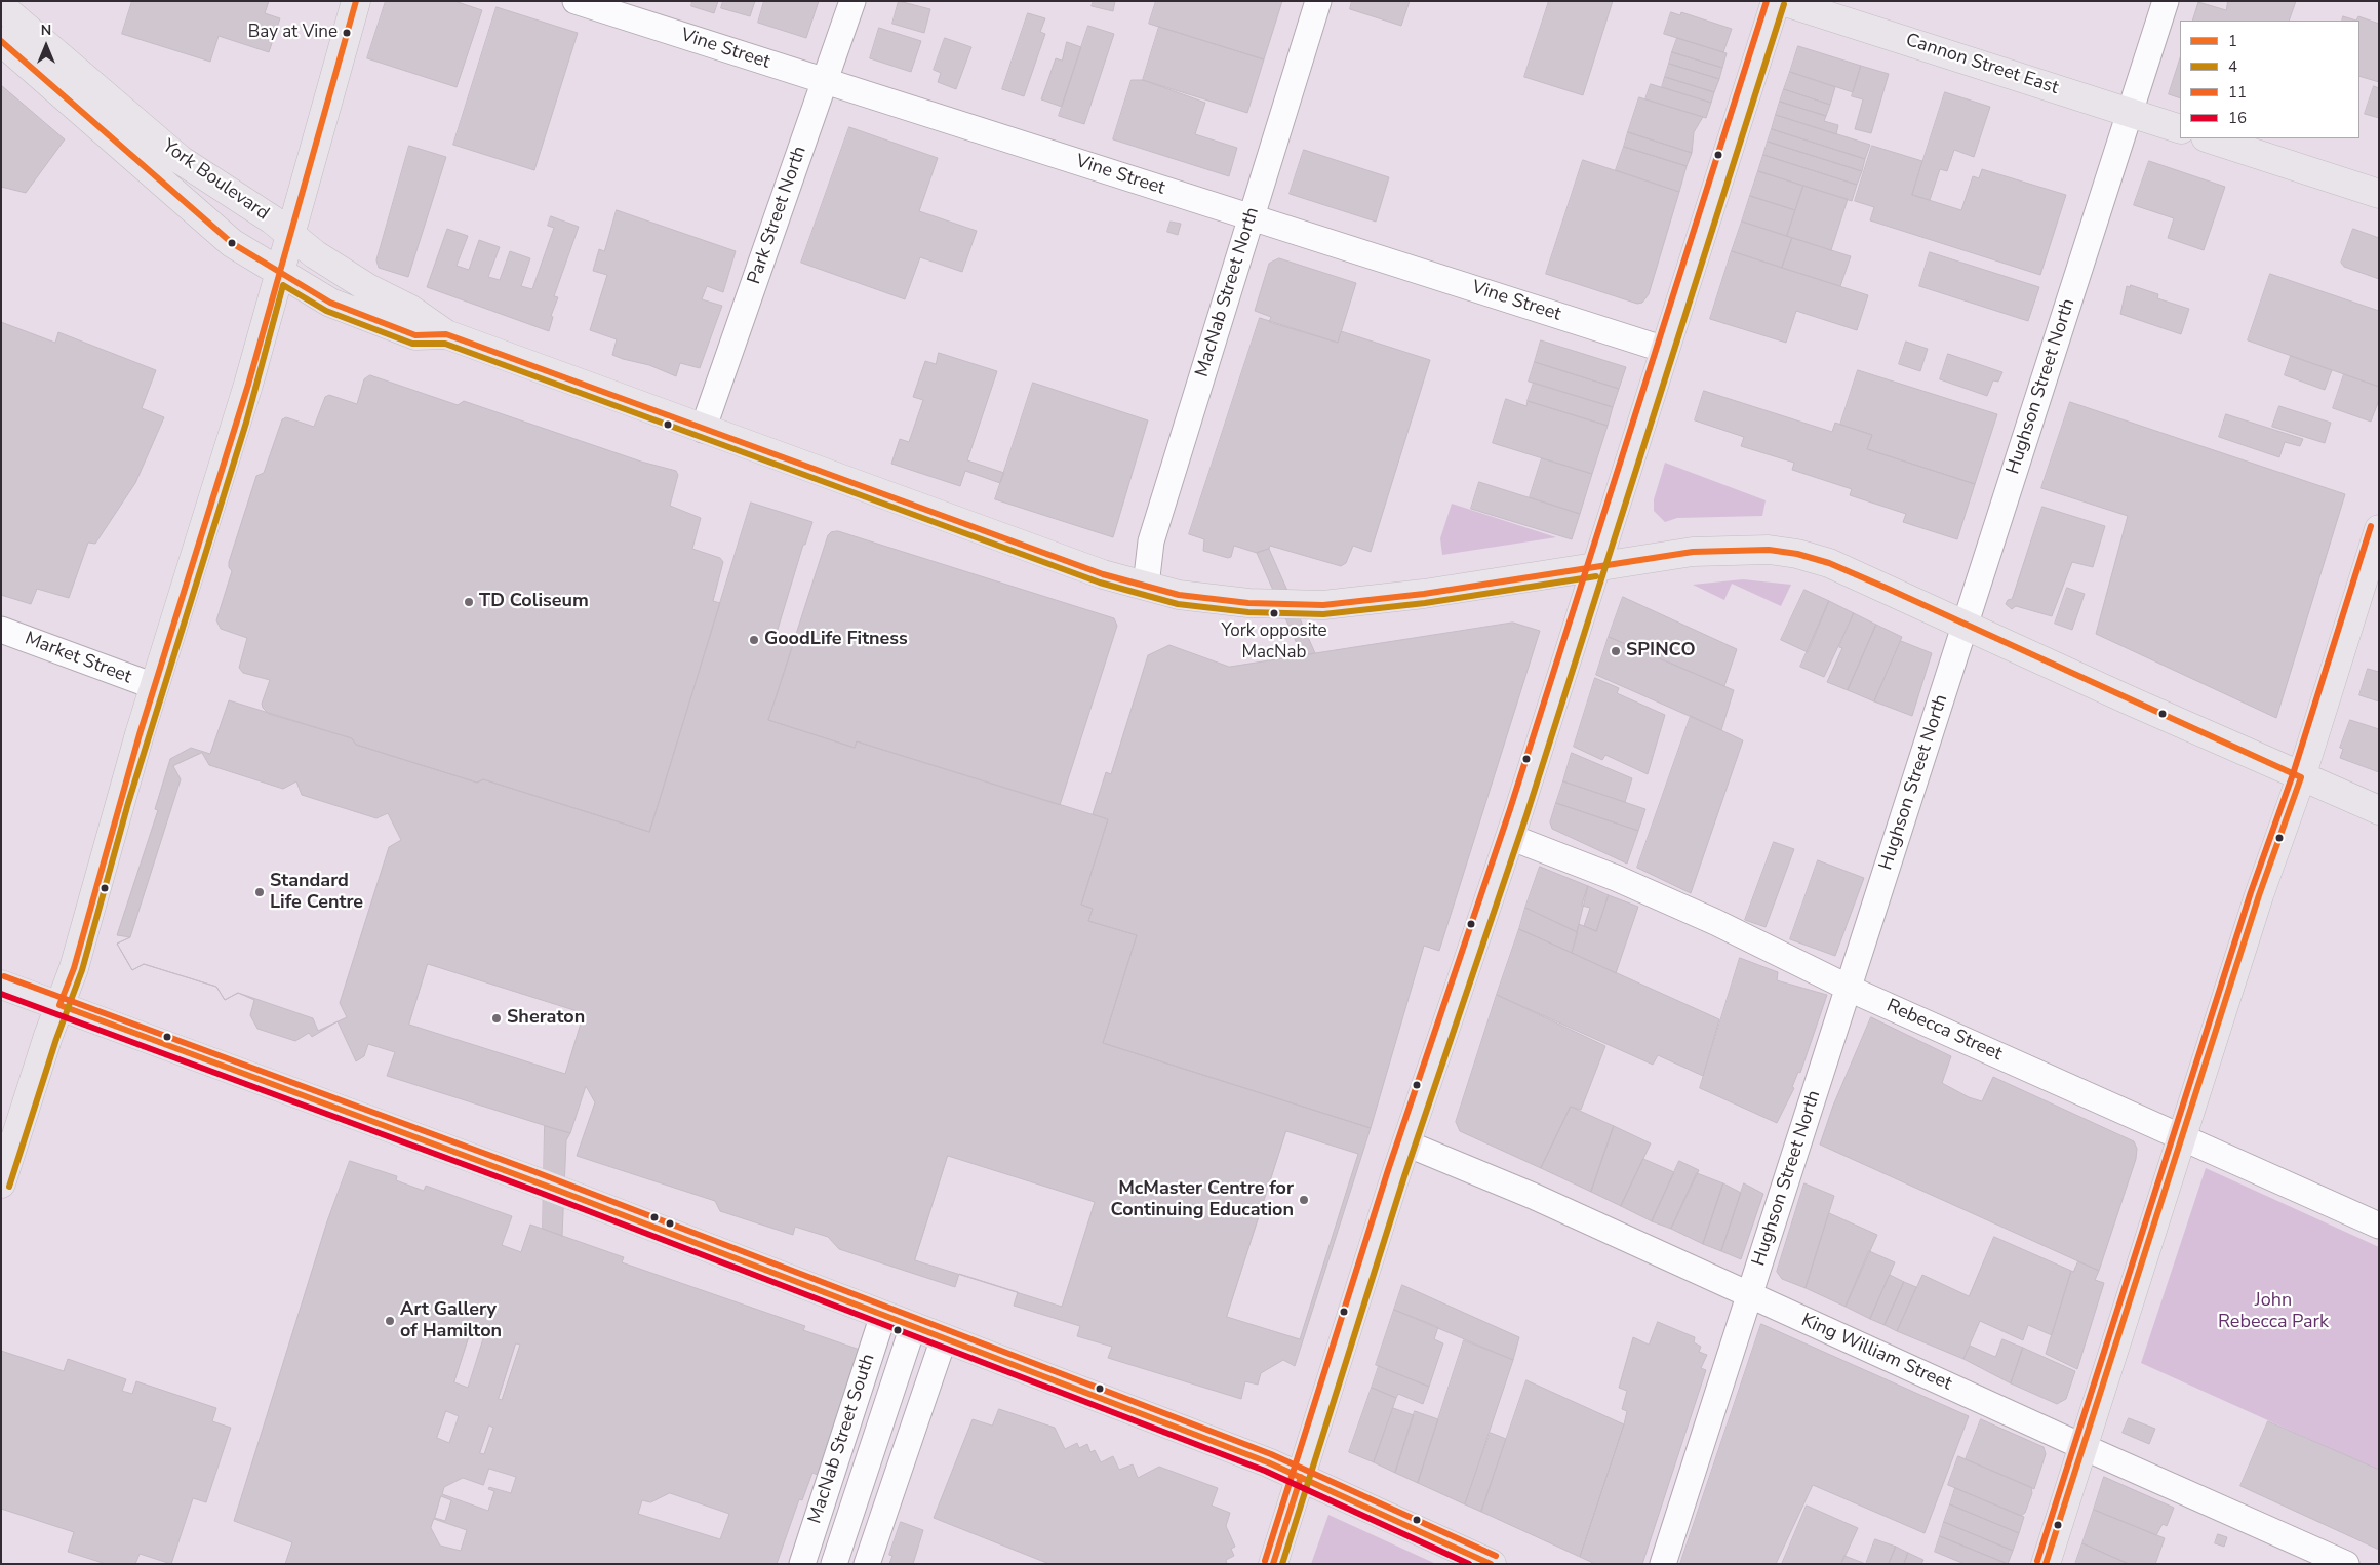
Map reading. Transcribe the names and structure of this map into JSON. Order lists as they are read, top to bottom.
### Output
{
  "streets": {
    "main road": ["Cannon Street East", "York Boulevard"],
    "street": [
      "Vine Street",
      "Park Street North",
      "MacNab Street North",
      "Hughson Street North",
      "Market Street",
      "Rebecca Street",
      "King William Street",
      "MacNab Street South"
    ]
  },
  "crossings": [
    ["Vine Street", "Park Street North"],
    ["Vine Street", "MacNab Street North"],
    ["Cannon Street East", "Hughson Street North"],
    ["York Boulevard", "Park Street North"],
    ["York Boulevard", "MacNab Street North"],
    ["York Boulevard", "Hughson Street North"],
    ["Hughson Street North", "Rebecca Street"],
    ["Hughson Street North", "King William Street"]
  ],
  "parks": ["John Rebecca Park"],
  "places": [
    "Bay at Vine",
    "TD Coliseum",
    "York opposite MacNab",
    "GoodLife Fitness",
    "SPINCO",
    "Standard Life Centre",
    "Sheraton",
    "McMaster Centre for Continuing Education",
    "Art Gallery of Hamilton"
  ],
  "lines": [
    "transit line 1",
    "transit line 11",
    "transit line 4",
    "transit line 16"
  ],
  "legend": [
    "1",
    "4",
    "11",
    "16"
  ],
  "north": "top"
}
